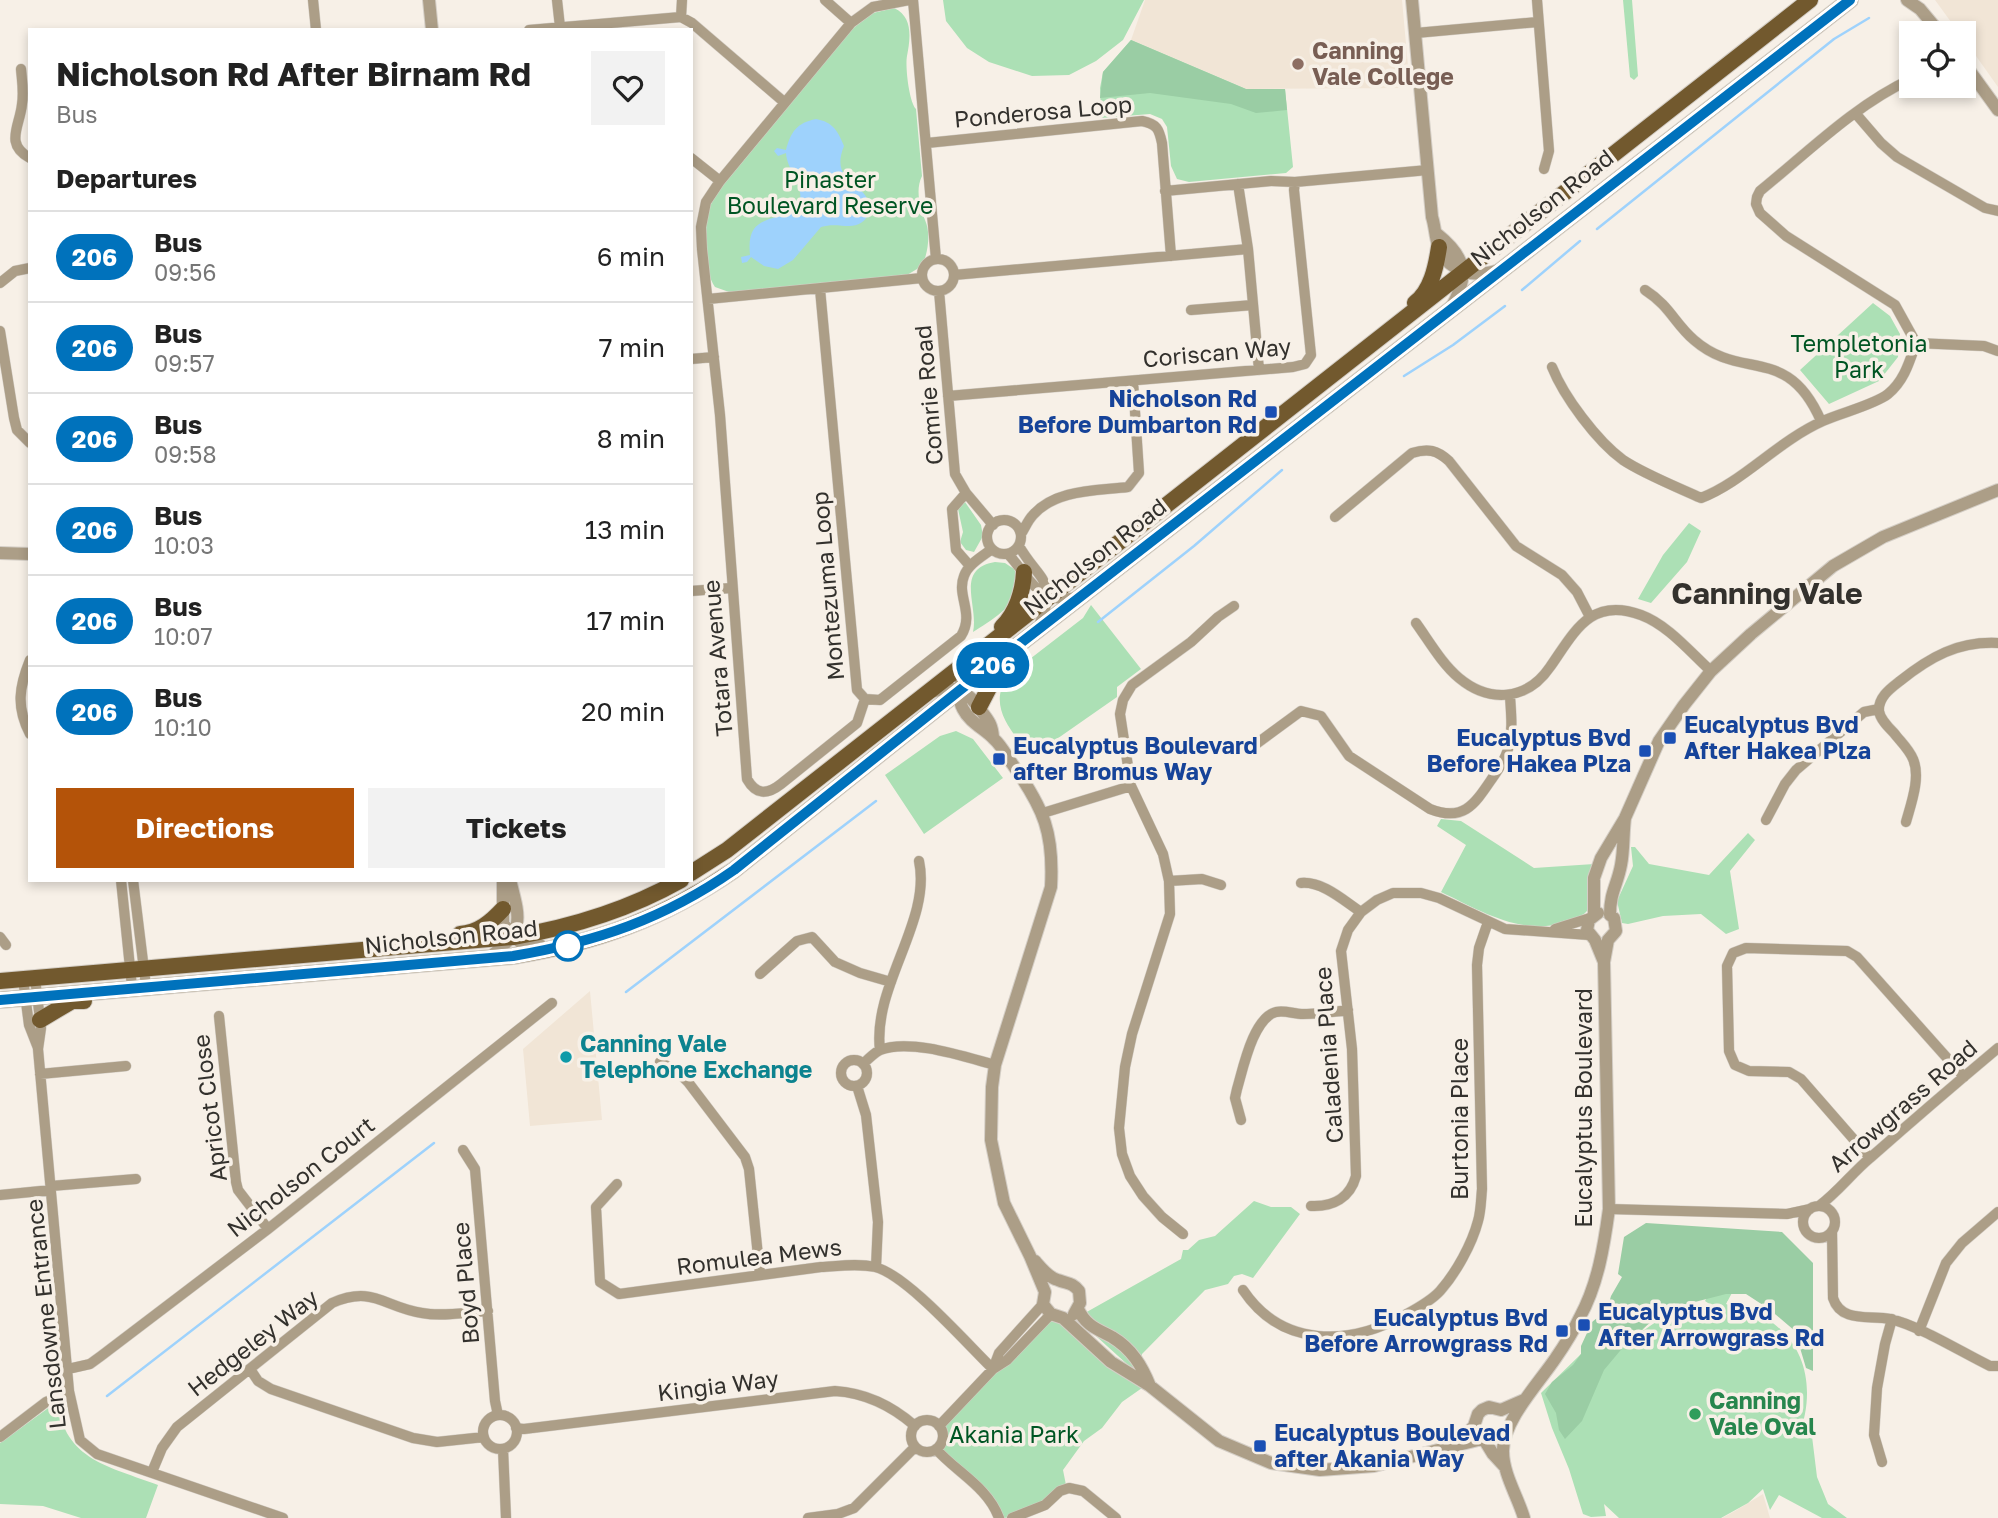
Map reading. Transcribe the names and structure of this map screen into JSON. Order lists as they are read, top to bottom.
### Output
{
  "streets": {
    "main road": ["Nicholson Road"],
    "street": [
      "Ponderosa Loop",
      "Coriscan Way",
      "Comrie Road",
      "Montezuma Loop",
      "Totara Avenue",
      "Caladenia Place",
      "Arrowgrass Road",
      "Apricot Close",
      "Eucalyptus Boulevard",
      "Burtonia Place",
      "Nicholson Court",
      "Romulea Mews",
      "Boyd Place",
      "Lansdowne Entrance",
      "Hedgeley Way",
      "Kingia Way"
    ]
  },
  "crossings": [
    ["Nicholson Road", "Lansdowne Entrance"],
    ["Coriscan Way", "Comrie Road"],
    ["Montezuma Loop", "Totara Avenue"],
    ["Caladenia Place", "Eucalyptus Boulevard"],
    ["Caladenia Place", "Burtonia Place"],
    ["Arrowgrass Road", "Eucalyptus Boulevard"],
    ["Apricot Close", "Nicholson Court"],
    ["Nicholson Court", "Lansdowne Entrance"],
    ["Boyd Place", "Hedgeley Way"],
    ["Boyd Place", "Kingia Way"],
    ["Lansdowne Entrance", "Hedgeley Way"]
  ],
  "districts": ["Canning Vale"],
  "parks": ["Pinaster Boulevard Reserve", "Templetonia Park", "Akania Park"],
  "places": {
    "other": ["Canning Vale College", "Canning Vale Telephone Exchange", "Canning Vale Oval"],
    "transit": [
      "Nicholson Rd Before Dumbarton Rd",
      "Eucalyptus Bvd After Hakea Plza",
      "Eucalyptus Bvd Before Hakea Plza",
      "Eucalyptus Boulevard after Bromus Way",
      "Eucalyptus Bvd After Arrowgrass Rd",
      "Eucalyptus Bvd Before Arrowgrass Rd",
      "Eucalyptus Boulevad after Akania Way"
    ]
  },
  "lines": ["bus line 206"],
  "page": {
    "on_map": "206",
    "heading": [
      ["Nicholson Rd After Birnam Rd", "Bus"],
      "Departures"
    ],
    "list": [
      {
        "mark": "206",
        "name": "Bus",
        "note": "09:56",
        "value": "6 min"
      },
      {
        "mark": "206",
        "name": "Bus",
        "note": "09:57",
        "value": "7 min"
      },
      {
        "mark": "206",
        "name": "Bus",
        "note": "09:58",
        "value": "8 min"
      },
      {
        "mark": "206",
        "name": "Bus",
        "note": "10:03",
        "value": "13 min"
      },
      {
        "mark": "206",
        "name": "Bus",
        "note": "10:07",
        "value": "17 min"
      },
      {
        "mark": "206",
        "name": "Bus",
        "note": "10:10",
        "value": "20 min"
      }
    ],
    "buttons": ["Directions", "Tickets"]
  }
}
